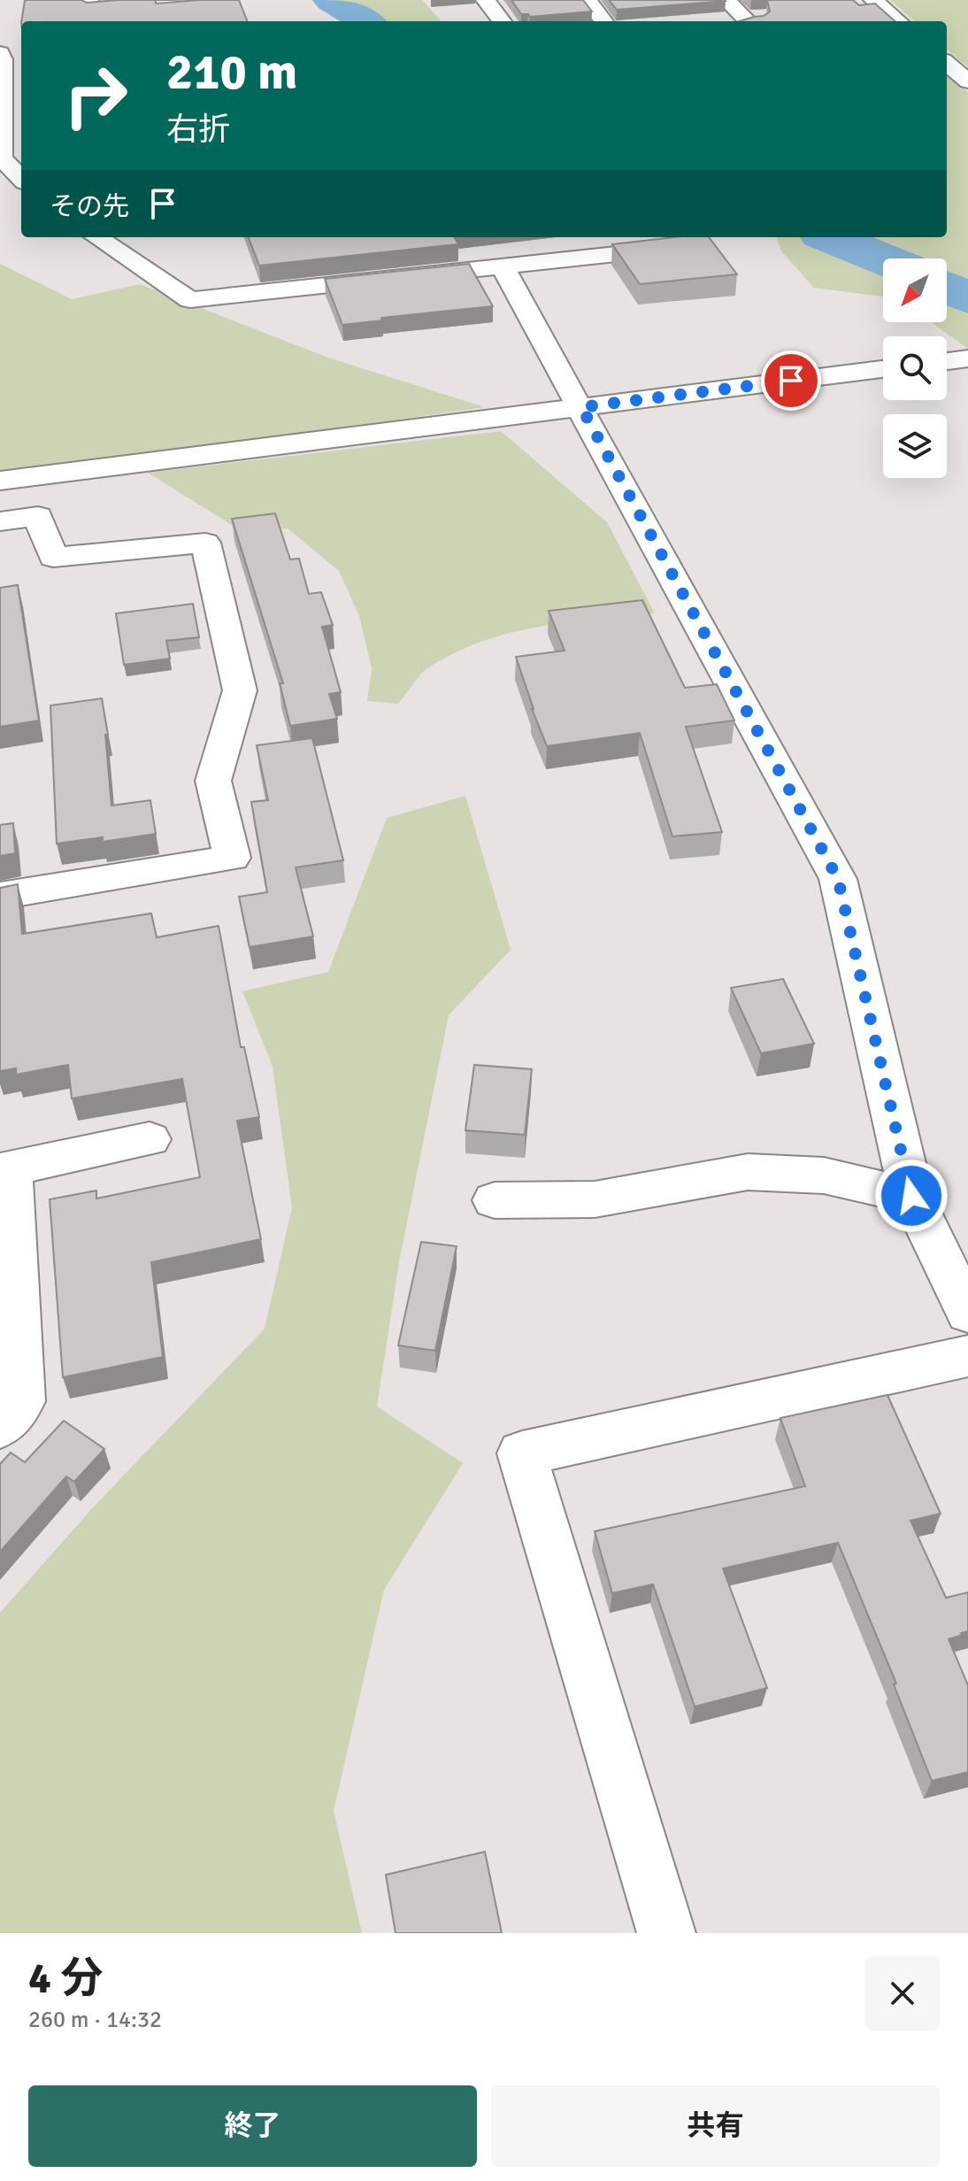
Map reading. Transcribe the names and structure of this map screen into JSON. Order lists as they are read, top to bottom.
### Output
{
  "north": "bottom left",
  "page": {
    "turn": ["210 m", "右折"],
    "then": "その先",
    "heading": ["4 分", "260 m · 14:32"],
    "buttons": ["終了", "共有"]
  }
}
